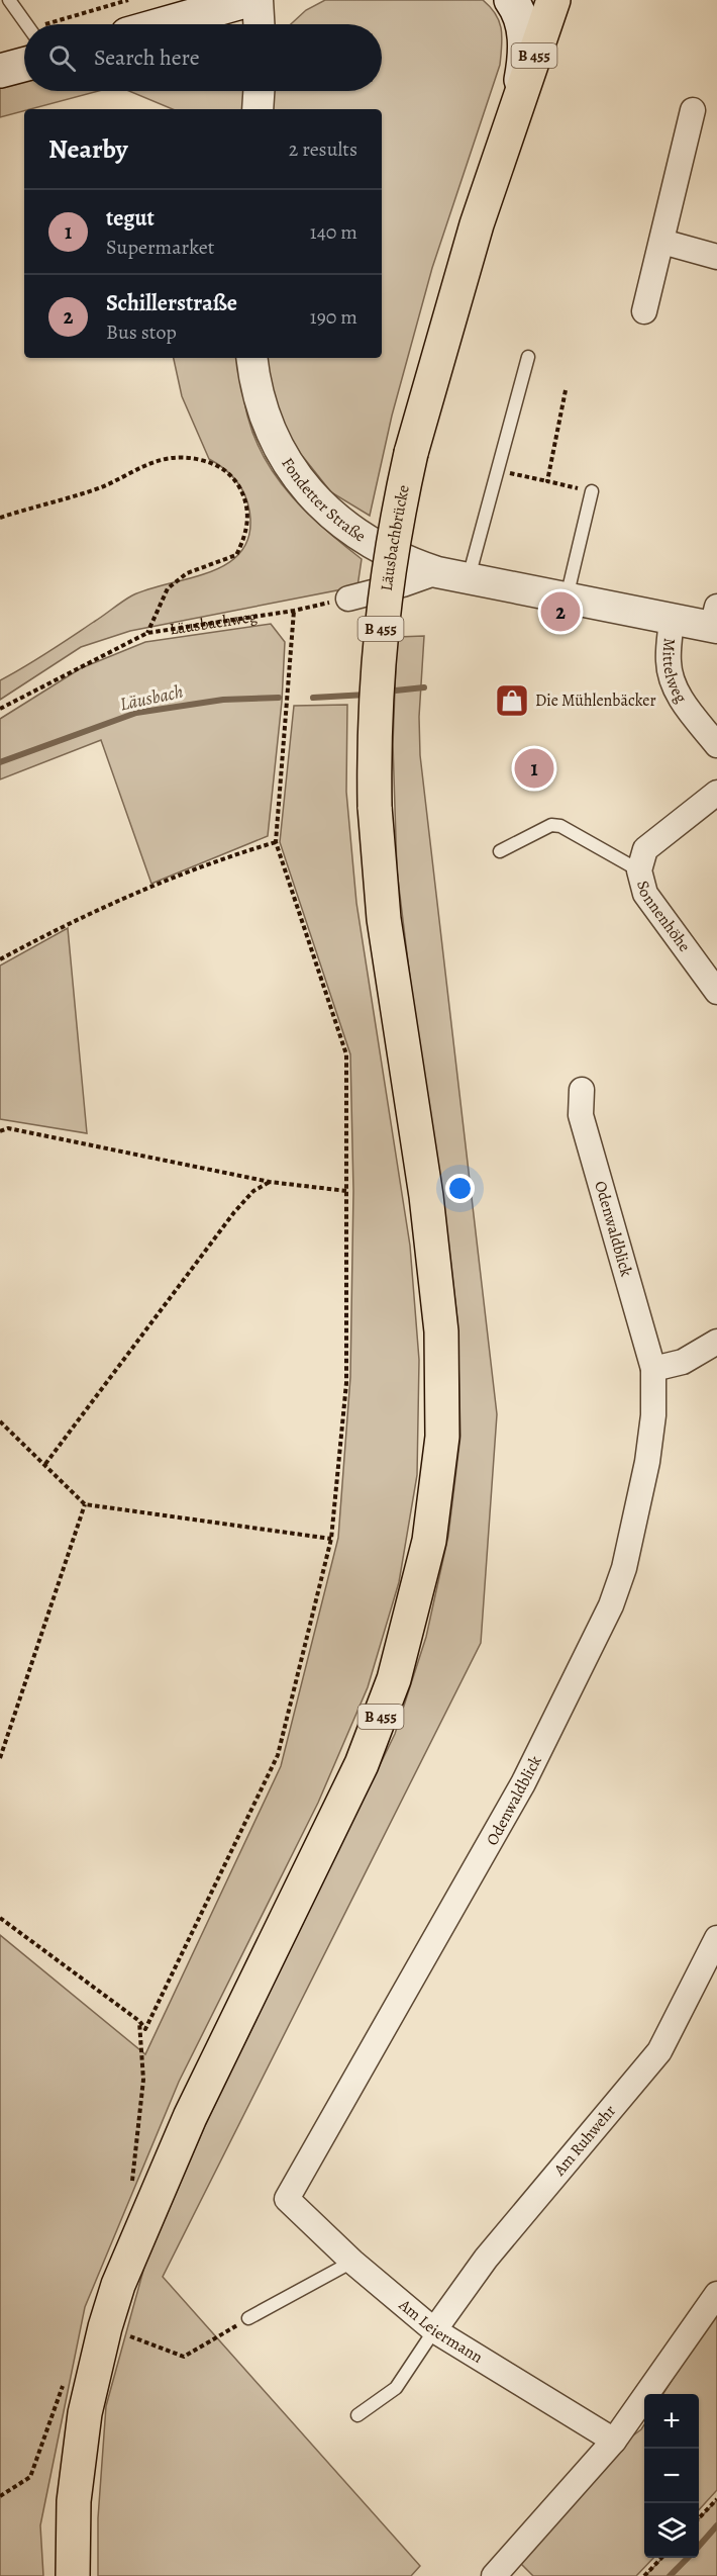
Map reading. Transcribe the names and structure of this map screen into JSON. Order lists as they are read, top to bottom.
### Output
{
  "streets": {
    "main road": ["B 455", "Läusbachbrücke"],
    "street": [
      "Fondetter Straße",
      "Mittelweg",
      "Sonnenhöhe",
      "Odenwaldblick",
      "Am Ruhwehr",
      "Am Leiermann"
    ],
    "path": ["Läusbachweg"]
  },
  "crossings": [
    ["B 455", "Läusbachbrücke"],
    ["Fondetter Straße", "Mittelweg"],
    ["Odenwaldblick", "Am Leiermann"],
    ["Am Ruhwehr", "Am Leiermann"]
  ],
  "water": ["Läusbach"],
  "places": {
    "shop": ["Die Mühlenbäcker"]
  },
  "page": {
    "search": "Search here",
    "heading": ["Nearby", "2 results"],
    "list": [
      {
        "mark": "1",
        "name": "tegut",
        "note": "Supermarket",
        "value": "140 m"
      },
      {
        "mark": "2",
        "name": "Schillerstraße",
        "note": "Bus stop",
        "value": "190 m"
      }
    ],
    "pins": ["2", "1"],
    "map_buttons": ["+", "−"]
  }
}
